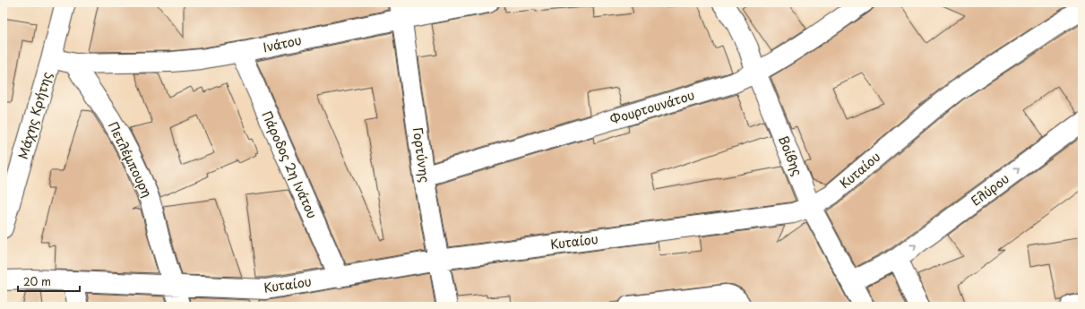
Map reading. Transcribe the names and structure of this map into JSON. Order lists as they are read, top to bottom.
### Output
{
  "streets": {
    "street": [
      "Ινάτου",
      "Φουρτουνάτου",
      "Μάχης Κρήτης",
      "Γορτύνης",
      "Βοίβης",
      "Πετλέμπουρη",
      "Πάροδος 2η Ινάτου",
      "Κυταίου",
      "Ελύρου"
    ]
  },
  "crossings": [
    ["Ινάτου", "Γορτύνης"],
    ["Ινάτου", "Πετλέμπουρη"],
    ["Ινάτου", "Πάροδος 2η Ινάτου"],
    ["Φουρτουνάτου", "Γορτύνης"],
    ["Φουρτουνάτου", "Βοίβης"],
    ["Γορτύνης", "Κυταίου"],
    ["Βοίβης", "Κυταίου"],
    ["Βοίβης", "Ελύρου"],
    ["Πετλέμπουρη", "Κυταίου"],
    ["Πάροδος 2η Ινάτου", "Κυταίου"]
  ],
  "one_way": ["Ελύρου"],
  "scale_bar": "20 m"
}
